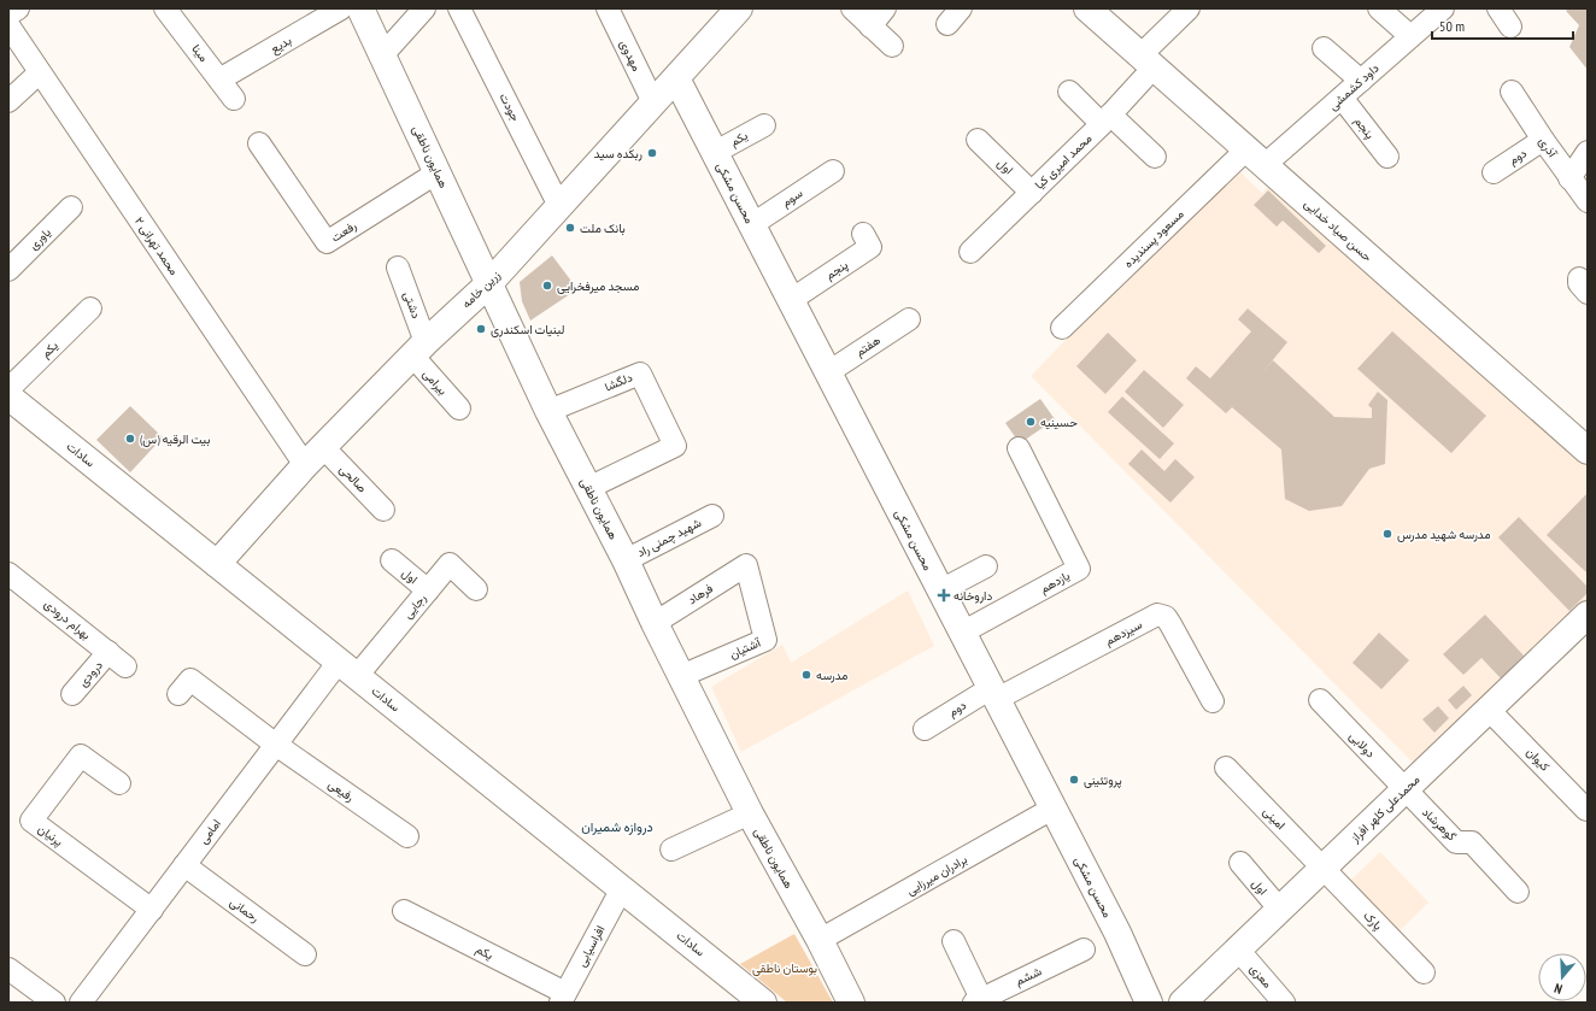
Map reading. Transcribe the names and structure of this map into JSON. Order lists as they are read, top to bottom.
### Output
{
  "streets": {
    "main road": [
      "همایون ناطقی",
      "محسن مشکی",
      "حسن صیاد خدایی",
      "زرین خامه",
      "سادات",
      "محمدعلی کلهر افراز"
    ],
    "street": [
      "بدیع",
      "مینا",
      "مهدوی",
      "داود کشمشی",
      "جودت",
      "پنجم",
      "یکم",
      "آذری",
      "دوم",
      "محمد امیری کیا",
      "اول",
      "سوم",
      "رفعت",
      "یاوری",
      "مسعود پسندیده",
      "محمد تهرانی ۲",
      "دشتی",
      "هفتم",
      "بیرامی",
      "دلگشا",
      "صالحی",
      "شهید چمنی راد",
      "یازدهم",
      "فرهاد",
      "رجایی",
      "بهرام درودی",
      "سیزدهم",
      "آشتیان",
      "درودی",
      "دولابی",
      "کیوان",
      "رفیعی",
      "امینی",
      "گوهرشاد",
      "امامی",
      "پرنیان",
      "برادران میرزایی",
      "رحمانی",
      "پارک",
      "افراسیابی",
      "ششم",
      "معزی"
    ]
  },
  "crossings": [
    ["بدیع", "مینا"],
    ["مهدوی", "زرین خامه"],
    ["داود کشمشی", "پنجم"],
    ["داود کشمشی", "حسن صیاد خدایی"],
    ["داود کشمشی", "مسعود پسندیده"],
    ["جودت", "زرین خامه"],
    ["پنجم", "محسن مشکی"],
    ["یکم", "محسن مشکی"],
    ["یکم", "افراسیابی"],
    ["آذری", "دوم"],
    ["همایون ناطقی", "رفعت"],
    ["همایون ناطقی", "زرین خامه"],
    ["همایون ناطقی", "دلگشا"],
    ["همایون ناطقی", "شهید چمنی راد"],
    ["همایون ناطقی", "فرهاد"],
    ["همایون ناطقی", "آشتیان"],
    ["همایون ناطقی", "برادران میرزایی"],
    ["دوم", "محسن مشکی"],
    ["دوم", "سیزدهم"],
    ["محمد امیری کیا", "اول"],
    ["محمد امیری کیا", "حسن صیاد خدایی"],
    ["اول", "رجایی"],
    ["اول", "محمدعلی کلهر افراز"],
    ["محسن مشکی", "سوم"],
    ["محسن مشکی", "زرین خامه"],
    ["محسن مشکی", "هفتم"],
    ["محسن مشکی", "یازدهم"],
    ["محسن مشکی", "سیزدهم"],
    ["محسن مشکی", "برادران میرزایی"],
    ["حسن صیاد خدایی", "مسعود پسندیده"],
    ["محمد تهرانی ۲", "زرین خامه"],
    ["محمد تهرانی ۲", "صالحی"],
    ["زرین خامه", "دشتی"],
    ["زرین خامه", "بیرامی"],
    ["زرین خامه", "سادات"],
    ["زرین خامه", "صالحی"],
    ["دشتی", "بیرامی"],
    ["سادات", "رجایی"],
    ["سادات", "امامی"],
    ["سادات", "افراسیابی"],
    ["فرهاد", "آشتیان"],
    ["رجایی", "امامی"],
    ["بهرام درودی", "درودی"],
    ["دولابی", "محمدعلی کلهر افراز"],
    ["دولابی", "گوهرشاد"],
    ["کیوان", "محمدعلی کلهر افراز"],
    ["رفیعی", "امامی"],
    ["محمدعلی کلهر افراز", "امینی"],
    ["محمدعلی کلهر افراز", "گوهرشاد"],
    ["محمدعلی کلهر افراز", "پارک"],
    ["محمدعلی کلهر افراز", "معزی"],
    ["امینی", "پارک"],
    ["امامی", "پرنیان"],
    ["امامی", "رحمانی"]
  ],
  "districts": ["دروازه شمیران"],
  "parks": ["بوستان ناطقی"],
  "places": {
    "other": [
      "ربکده سید",
      "بانک ملت",
      "مسجد میرفخرایی",
      "لبنیات اسکندری",
      "حسینیه",
      "بیت الرقیه (س)",
      "مدرسه شهید مدرس",
      "مدرسه",
      "پروتئینی"
    ],
    "health": ["داروخانه"]
  },
  "scale_bar": "50 m",
  "north": "bottom"
}
